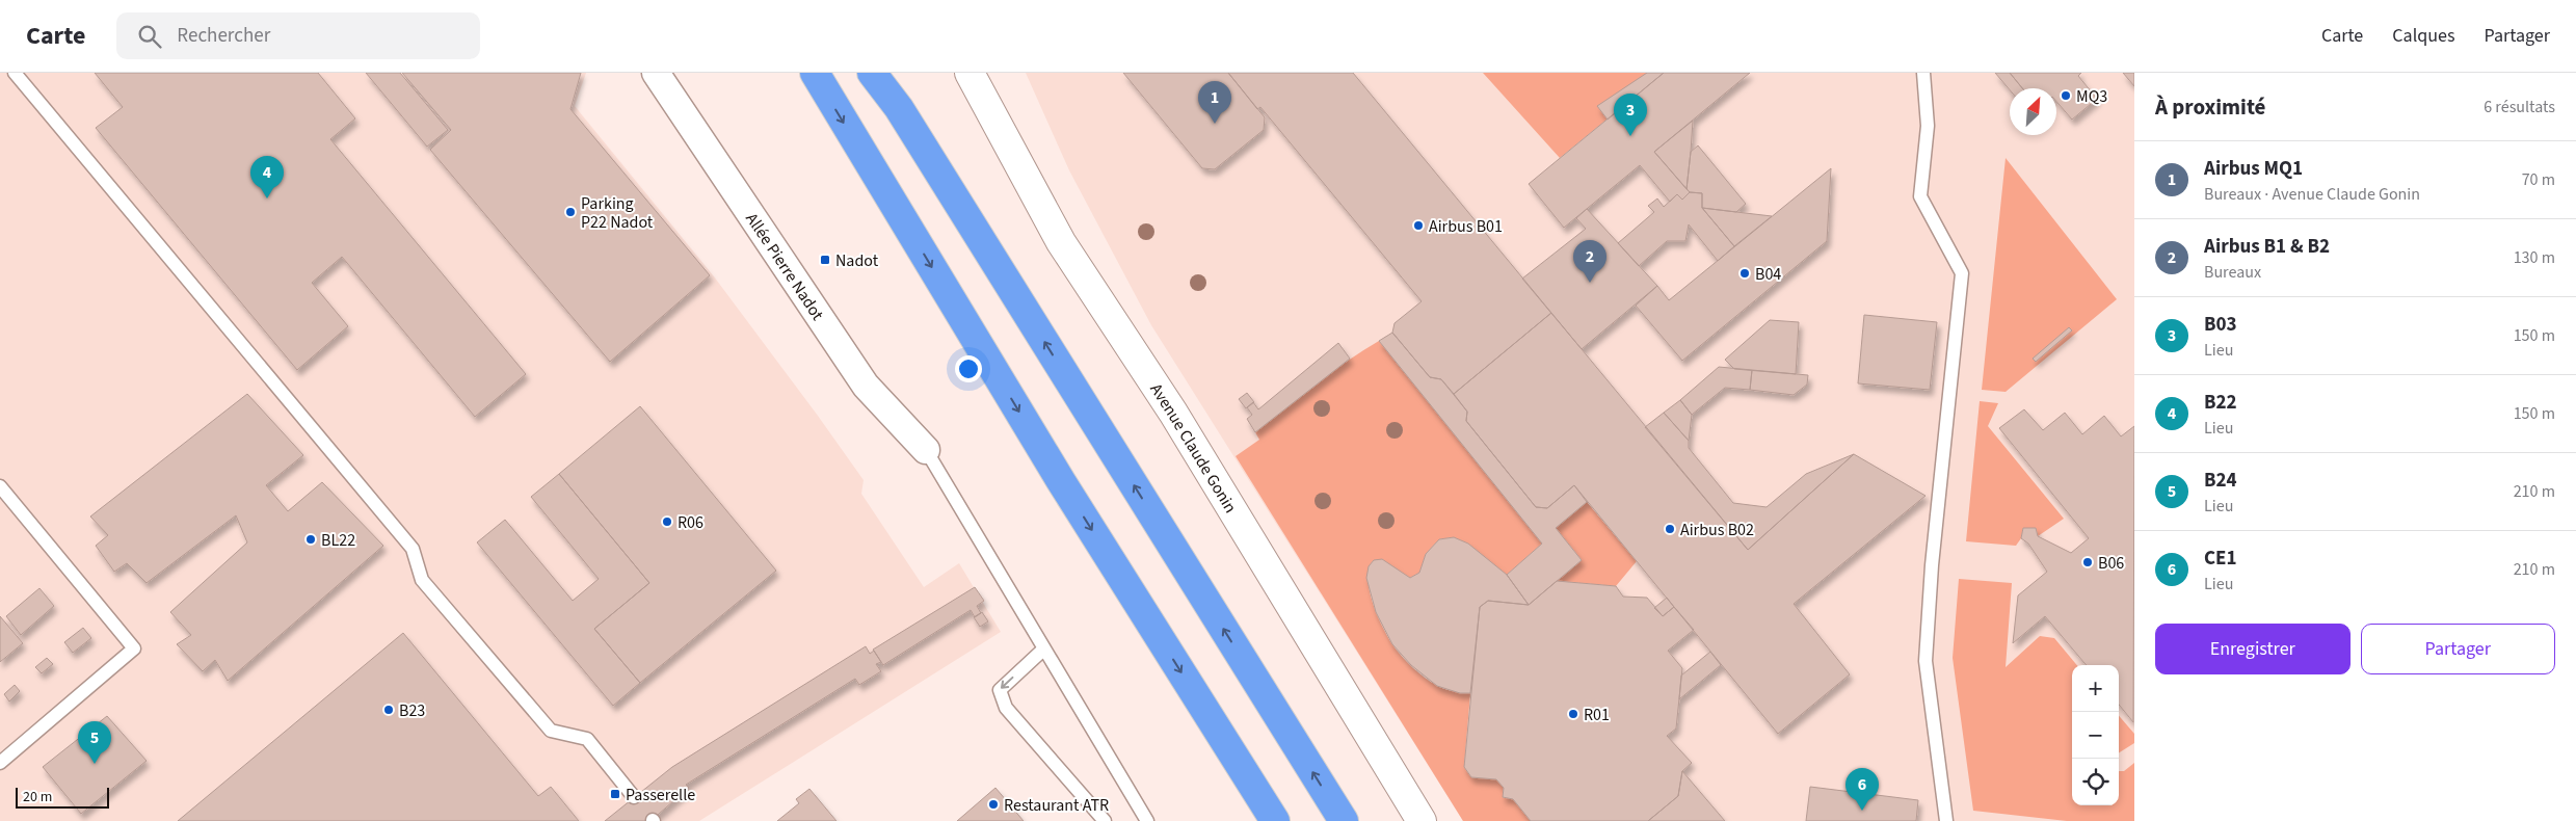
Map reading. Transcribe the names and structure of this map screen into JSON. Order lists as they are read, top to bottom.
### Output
{
  "streets": {
    "main road": ["Avenue Claude Gonin"],
    "street": ["Allée Pierre Nadot"]
  },
  "places": {
    "other": [
      "MQ3",
      "Parking P22 Nadot",
      "Airbus B01",
      "B04",
      "R06",
      "Airbus B02",
      "BL22",
      "B06",
      "B23",
      "R01",
      "Restaurant ATR"
    ],
    "transit": ["Nadot", "Passerelle"]
  },
  "scale_bar": "20 m",
  "north": "top right",
  "page": {
    "header": "Carte",
    "search": "Rechercher",
    "nav": ["Carte", "Calques", "Partager"],
    "heading": ["À proximité", "6 résultats"],
    "pins": [
      "1",
      "3",
      "4",
      "2",
      "5",
      "6"
    ],
    "list": [
      {
        "mark": "1",
        "name": "Airbus MQ1",
        "note": "Bureaux · Avenue Claude Gonin",
        "value": "70 m"
      },
      {
        "mark": "2",
        "name": "Airbus B1 & B2",
        "note": "Bureaux",
        "value": "130 m"
      },
      {
        "mark": "3",
        "name": "B03",
        "note": "Lieu",
        "value": "150 m"
      },
      {
        "mark": "4",
        "name": "B22",
        "note": "Lieu",
        "value": "150 m"
      },
      {
        "mark": "5",
        "name": "B24",
        "note": "Lieu",
        "value": "210 m"
      },
      {
        "mark": "6",
        "name": "CE1",
        "note": "Lieu",
        "value": "210 m"
      }
    ],
    "buttons": ["Enregistrer", "Partager"],
    "map_buttons": ["+", "−"],
    "scale": "20 m"
  }
}
